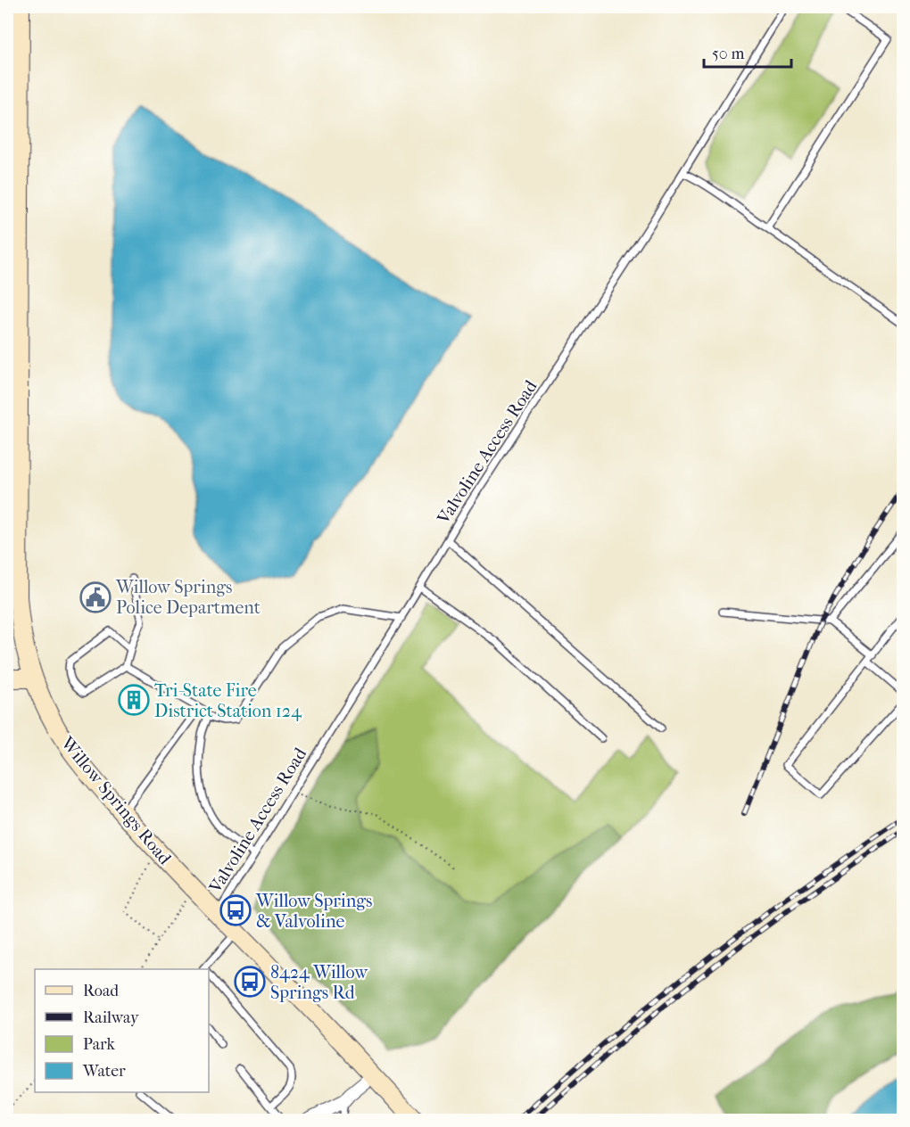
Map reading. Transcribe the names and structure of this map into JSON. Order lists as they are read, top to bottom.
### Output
{
  "streets": {
    "main road": ["Willow Springs Road"],
    "lane": ["Valvoline Access Road"]
  },
  "crossings": [
    ["Valvoline Access Road", "Willow Springs Road"]
  ],
  "places": {
    "public building": ["Willow Springs Police Department"],
    "building": ["Tri-State Fire District Station 124"],
    "bus stop": ["Willow Springs & Valvoline", "8424 Willow Springs Rd"]
  },
  "legend": [
    "Road",
    "Railway",
    "Park",
    "Water"
  ],
  "scale_bar": "50 m"
}
